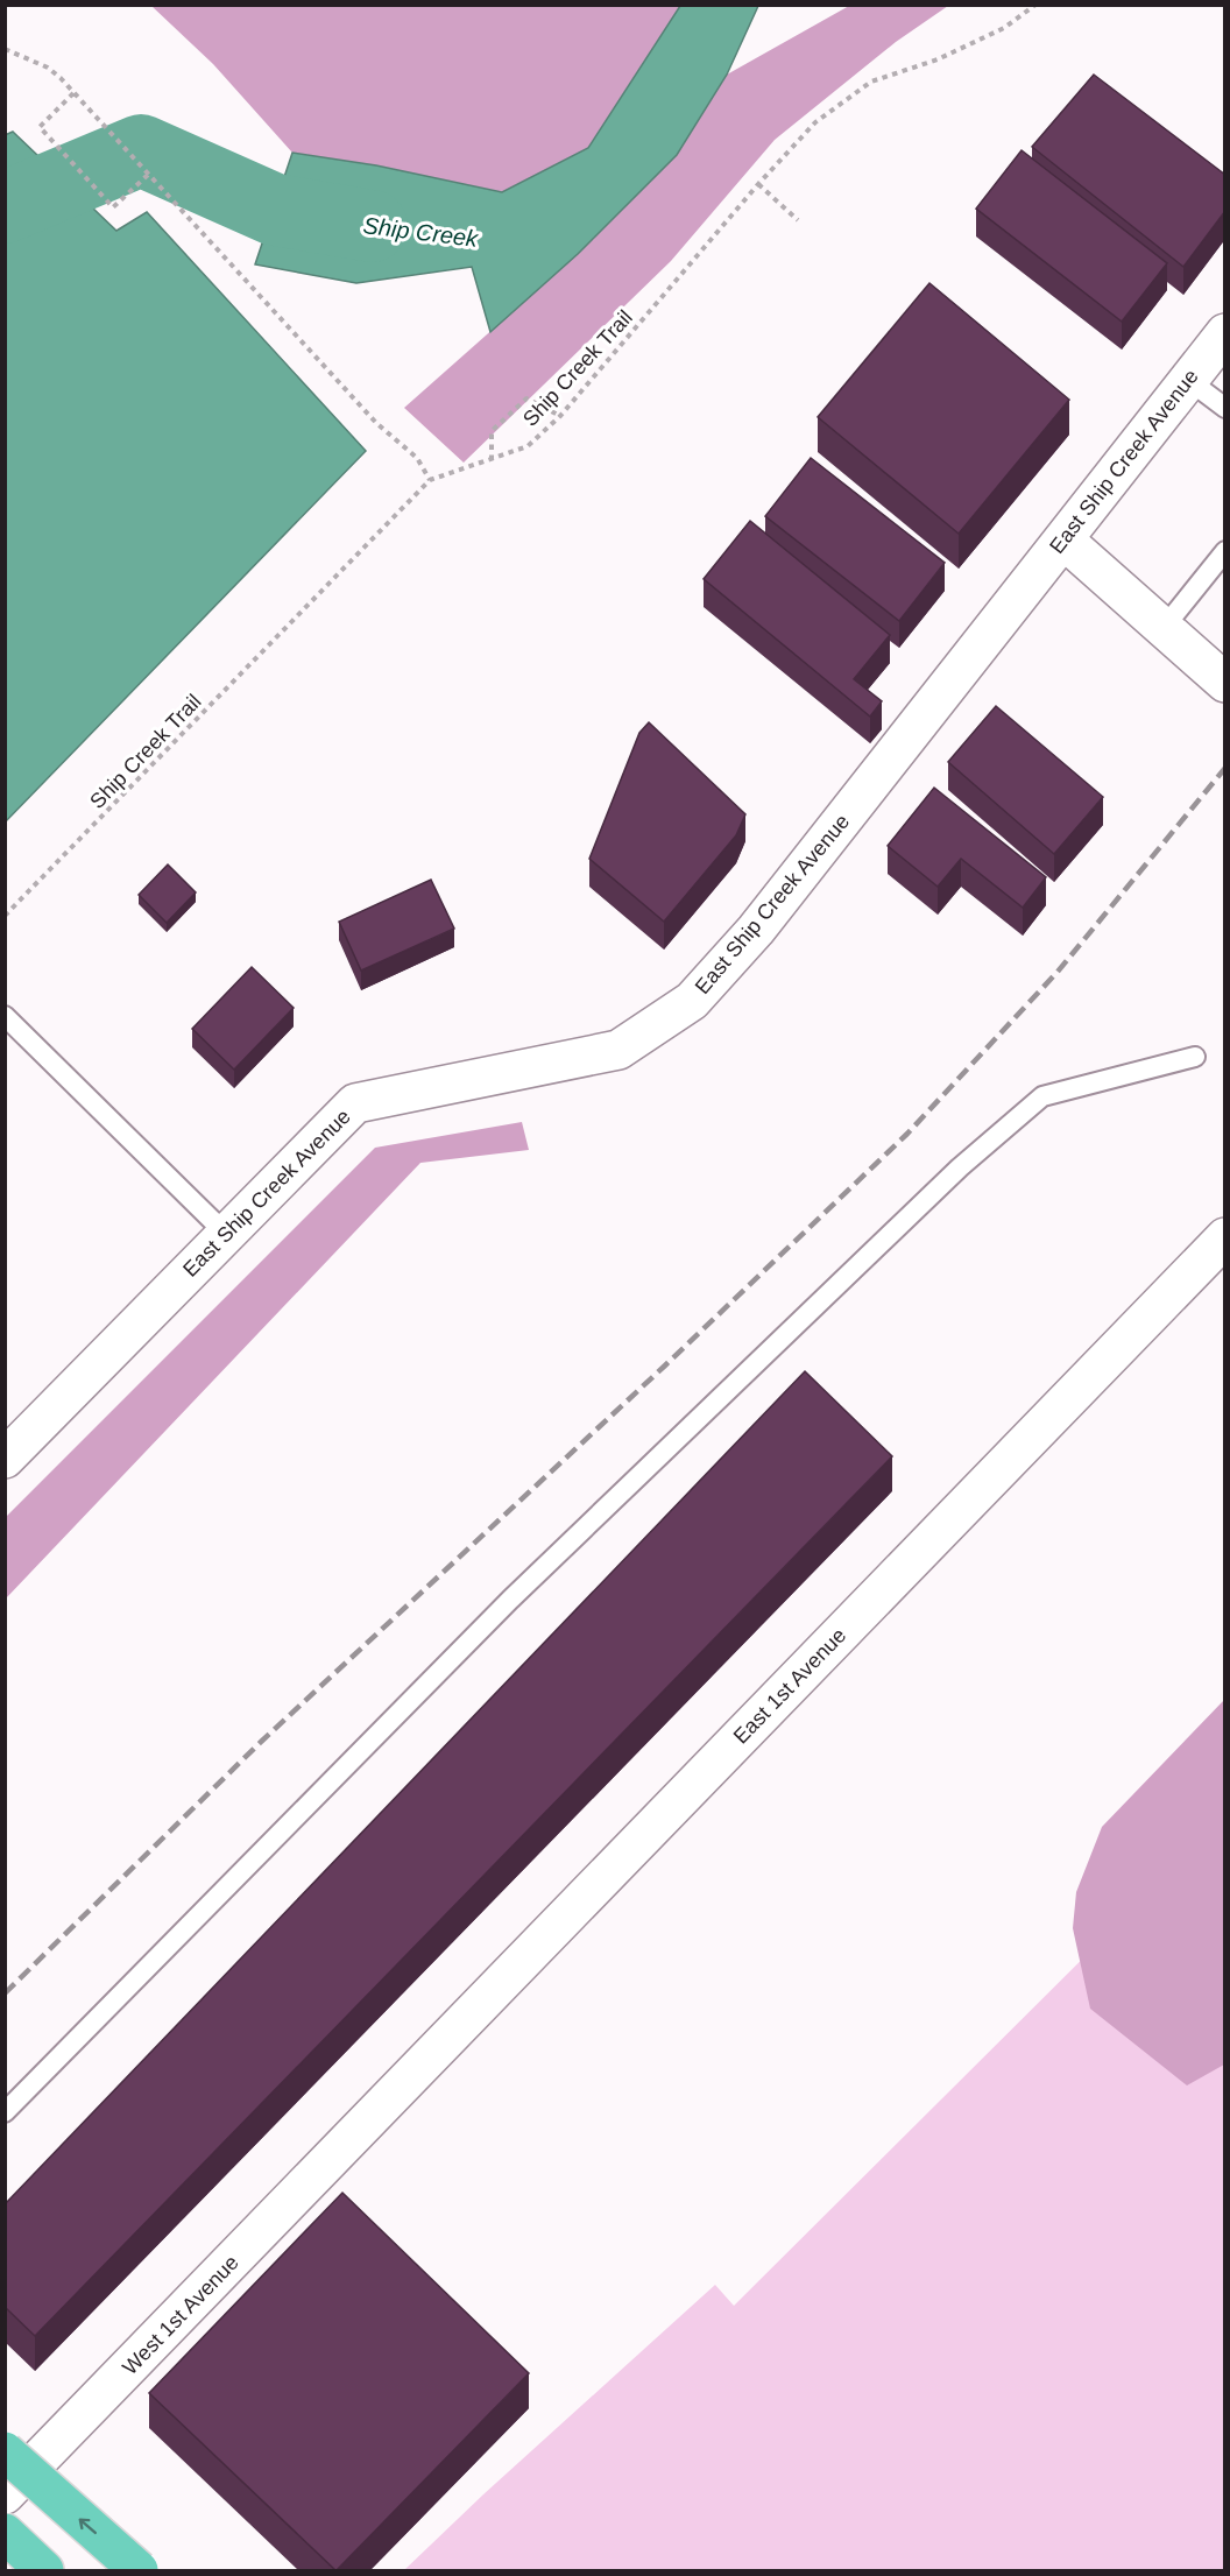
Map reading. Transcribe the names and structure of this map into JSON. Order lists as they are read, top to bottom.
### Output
{
  "streets": {
    "street": ["East Ship Creek Avenue", "East 1st Avenue", "West 1st Avenue"],
    "path": ["Ship Creek Trail"]
  },
  "crossings": [
    ["East 1st Avenue", "West 1st Avenue"]
  ],
  "water": ["Ship Creek"]
}
